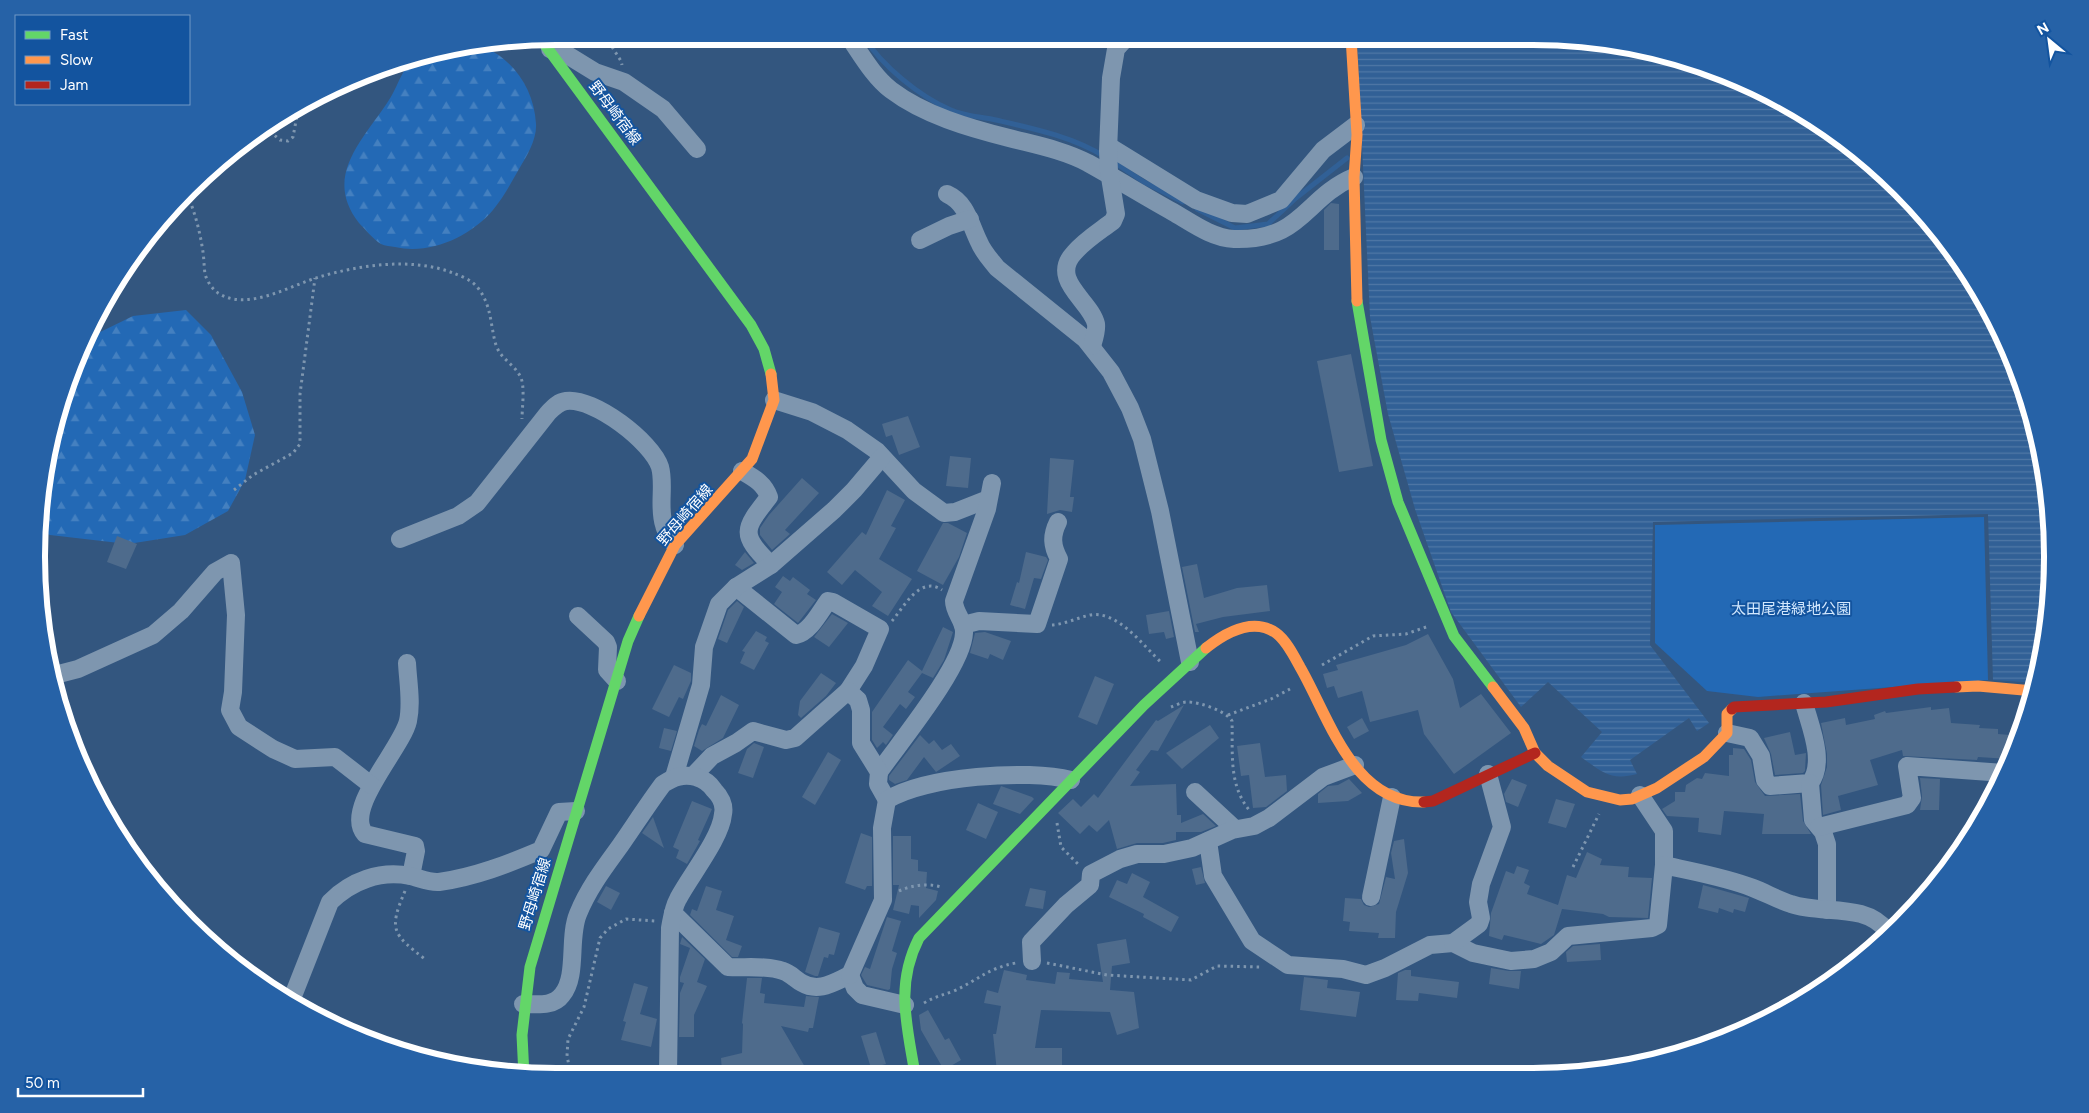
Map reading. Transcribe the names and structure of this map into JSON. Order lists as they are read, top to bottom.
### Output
{
  "streets": {
    "street": ["野母崎宿線"]
  },
  "parks": ["太田尾港緑地公園"],
  "legend": ["Fast", "Slow", "Jam"],
  "scale_bar": "50 m",
  "north": "top left"
}
